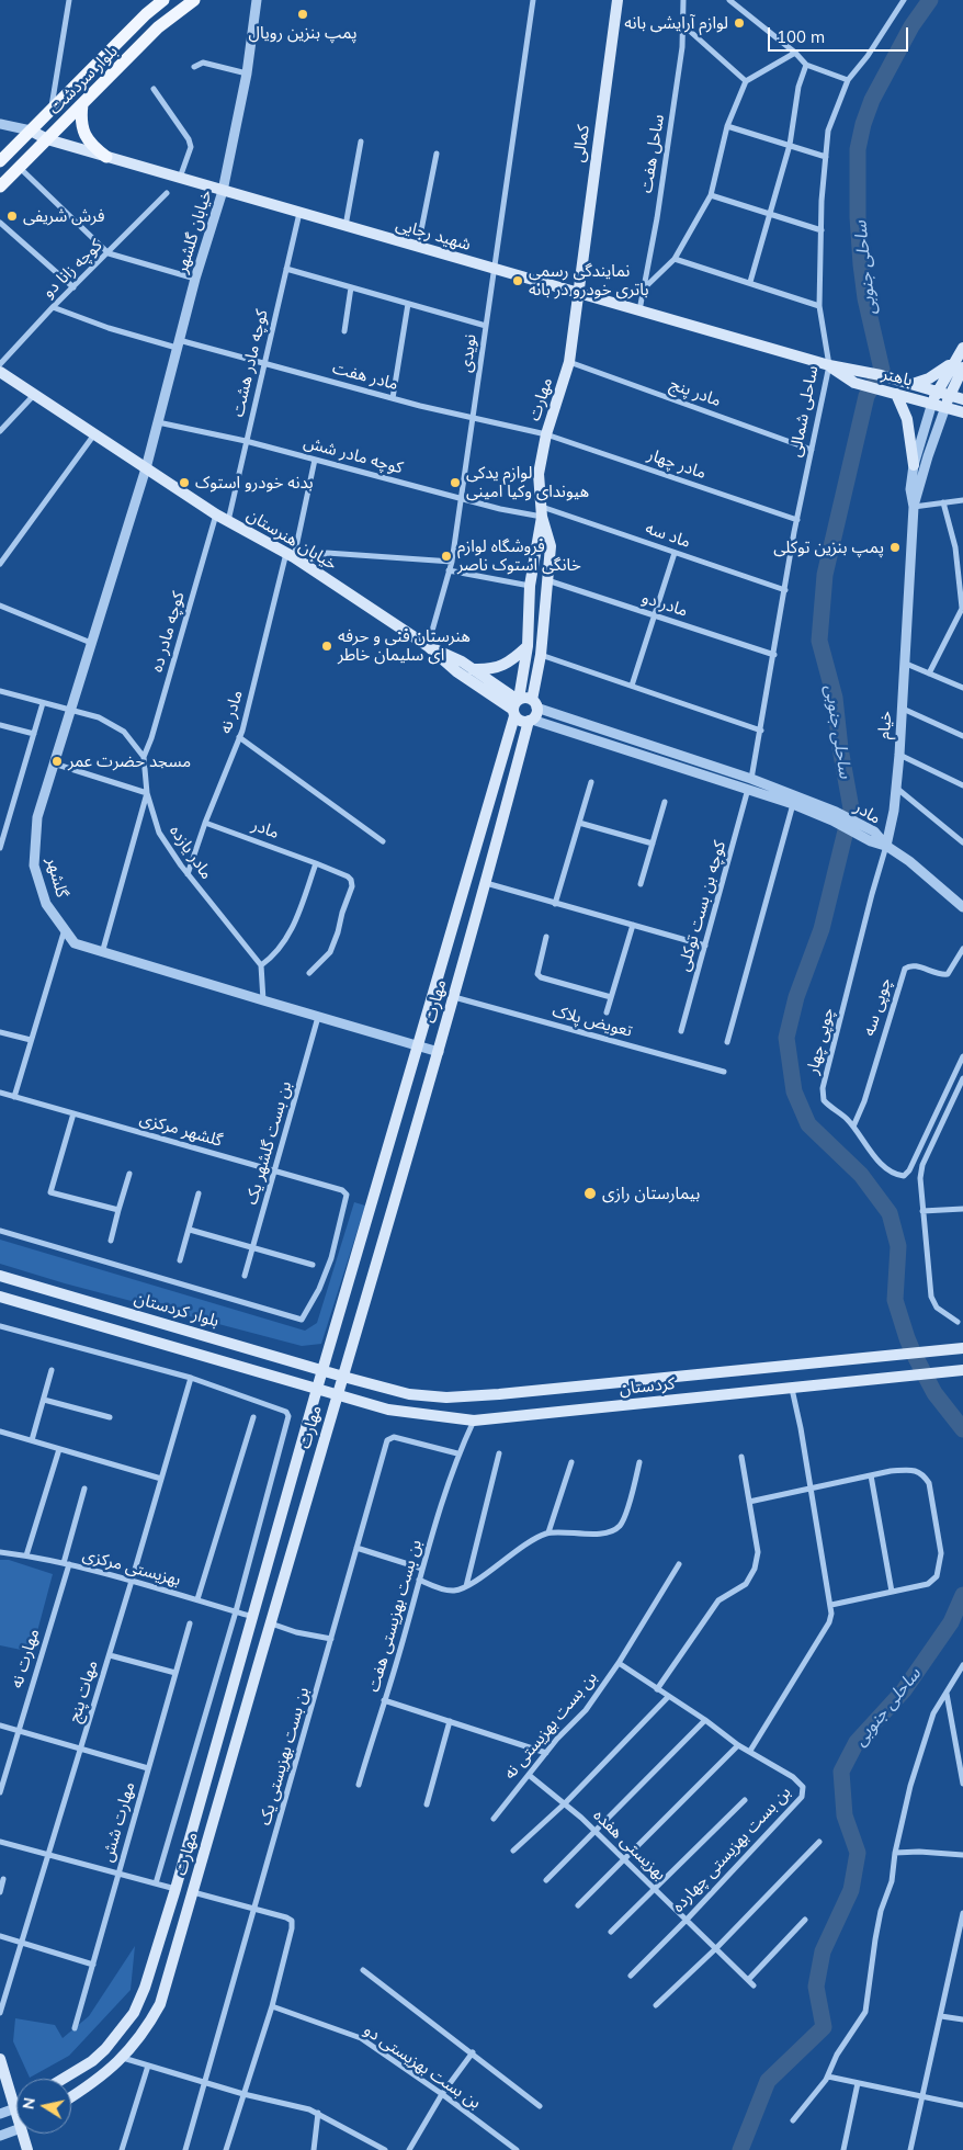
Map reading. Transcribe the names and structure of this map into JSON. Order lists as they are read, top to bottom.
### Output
{
  "streets": {
    "main road": [
      "بلوار سردشت",
      "کمالی",
      "شهید رجایی",
      "باهنر",
      "مهارت",
      "خیابان هنرستان",
      "خیام",
      "بلوار کردستان",
      "کردستان"
    ],
    "street": [
      "ساحل هفت",
      "خیابان گلشهر",
      "کوچه زانا دو",
      "نویدی",
      "کوچه مادر هشت",
      "مادر هفت",
      "مادر پنج",
      "ساحلی شمالی",
      "کوچه مادر شش",
      "مادر چهار",
      "ماد سه",
      "مادر دو",
      "کوچه مادر ده",
      "مادر نه",
      "مادر",
      "مادر یازده",
      "گلشهر",
      "کوچه بن بست توکلی",
      "چوپی سه",
      "تعویض پلاک",
      "چوپی چهار",
      "گلشهر مرکزی",
      "بن بست گلشهر یک",
      "بهزیستی مرکزی",
      "بن بست بهزیستی هفت",
      "مهارت نه",
      "مهات پنج",
      "بن بست بهزیستی نه",
      "بن بست بهزیستی یک",
      "مهارت شش",
      "بهزیستی هفده",
      "بن بست بهزیستی چهارده",
      "بن بست بهزیستی دو"
    ]
  },
  "crossings": [
    ["بلوار سردشت", "شهید رجایی"],
    ["کمالی", "شهید رجایی"],
    ["کمالی", "مهارت"],
    ["ساحل هفت", "شهید رجایی"],
    ["خیابان گلشهر", "شهید رجایی"],
    ["خیابان گلشهر", "مادر هفت"],
    ["خیابان گلشهر", "کوچه مادر شش"],
    ["خیابان گلشهر", "خیابان هنرستان"],
    ["خیابان گلشهر", "گلشهر"],
    ["شهید رجایی", "نویدی"],
    ["شهید رجایی", "کوچه مادر هشت"],
    ["شهید رجایی", "باهنر"],
    ["شهید رجایی", "مهارت"],
    ["شهید رجایی", "ساحلی شمالی"],
    ["کوچه زانا دو", "مادر هفت"],
    ["نویدی", "مادر هفت"],
    ["نویدی", "مهارت"],
    ["نویدی", "کوچه مادر شش"],
    ["نویدی", "خیابان هنرستان"],
    ["کوچه مادر هشت", "مادر هفت"],
    ["کوچه مادر هشت", "کوچه مادر شش"],
    ["کوچه مادر هشت", "خیابان هنرستان"],
    ["مادر هفت", "مهارت"],
    ["مادر هفت", "مادر چهار"],
    ["باهنر", "ساحلی شمالی"],
    ["باهنر", "خیام"],
    ["مادر پنج", "مهارت"],
    ["مادر پنج", "ساحلی شمالی"],
    ["مهارت", "کوچه مادر شش"],
    ["مهارت", "مادر چهار"],
    ["مهارت", "ماد سه"],
    ["مهارت", "خیابان هنرستان"],
    ["مهارت", "مادر دو"],
    ["مهارت", "مادر"],
    ["مهارت", "گلشهر"],
    ["مهارت", "تعویض پلاک"],
    ["مهارت", "بلوار کردستان"],
    ["مهارت", "کردستان"],
    ["مهارت", "بهزیستی مرکزی"],
    ["ساحلی شمالی", "مادر چهار"],
    ["ساحلی شمالی", "ماد سه"],
    ["ساحلی شمالی", "مادر دو"],
    ["ساحلی شمالی", "مادر"],
    ["ساحلی شمالی", "کوچه بن بست توکلی"],
    ["کوچه مادر شش", "ماد سه"],
    ["کوچه مادر شش", "مادر نه"],
    ["خیابان هنرستان", "کوچه مادر ده"],
    ["خیابان هنرستان", "مادر نه"],
    ["خیابان هنرستان", "مادر"],
    ["خیابان هنرستان", "گلشهر"],
    ["کوچه مادر ده", "مادر یازده"],
    ["مادر نه", "مادر"],
    ["مادر نه", "مادر یازده"],
    ["خیام", "مادر"],
    ["خیام", "چوپی چهار"],
    ["مادر", "کوچه بن بست توکلی"],
    ["مادر", "چوپی چهار"],
    ["گلشهر", "بن بست گلشهر یک"],
    ["چوپی سه", "چوپی چهار"],
    ["گلشهر مرکزی", "بن بست گلشهر یک"],
    ["بلوار کردستان", "کردستان"],
    ["کردستان", "بن بست بهزیستی هفت"],
    ["بهزیستی مرکزی", "مهارت نه"],
    ["بهزیستی مرکزی", "مهات پنج"],
    ["بن بست بهزیستی هفت", "بن بست بهزیستی یک"],
    ["بن بست بهزیستی نه", "بهزیستی هفده"],
    ["بهزیستی هفده", "بن بست بهزیستی چهارده"]
  ],
  "water": ["ساحلی جنوبی"],
  "places": [
    "پمپ بنزین رویال",
    "لوازم آرایشی بانه",
    "فرش شریفی",
    "نمایندگی رسمی باتری خودرو در بانه",
    "بدنه خودرو استوک",
    "لوازم یدکى هیونداى وکیا امینى",
    "پمپ بنزین توکلی",
    "فروشگاه لوازم خانگى استوک ناصر",
    "هنرستان فنی و حرفه ای سلیمان خاطر",
    "مسجد حضرت عمر",
    "بیمارستان رازی"
  ],
  "scale_bar": "100 m",
  "north": "left"
}
